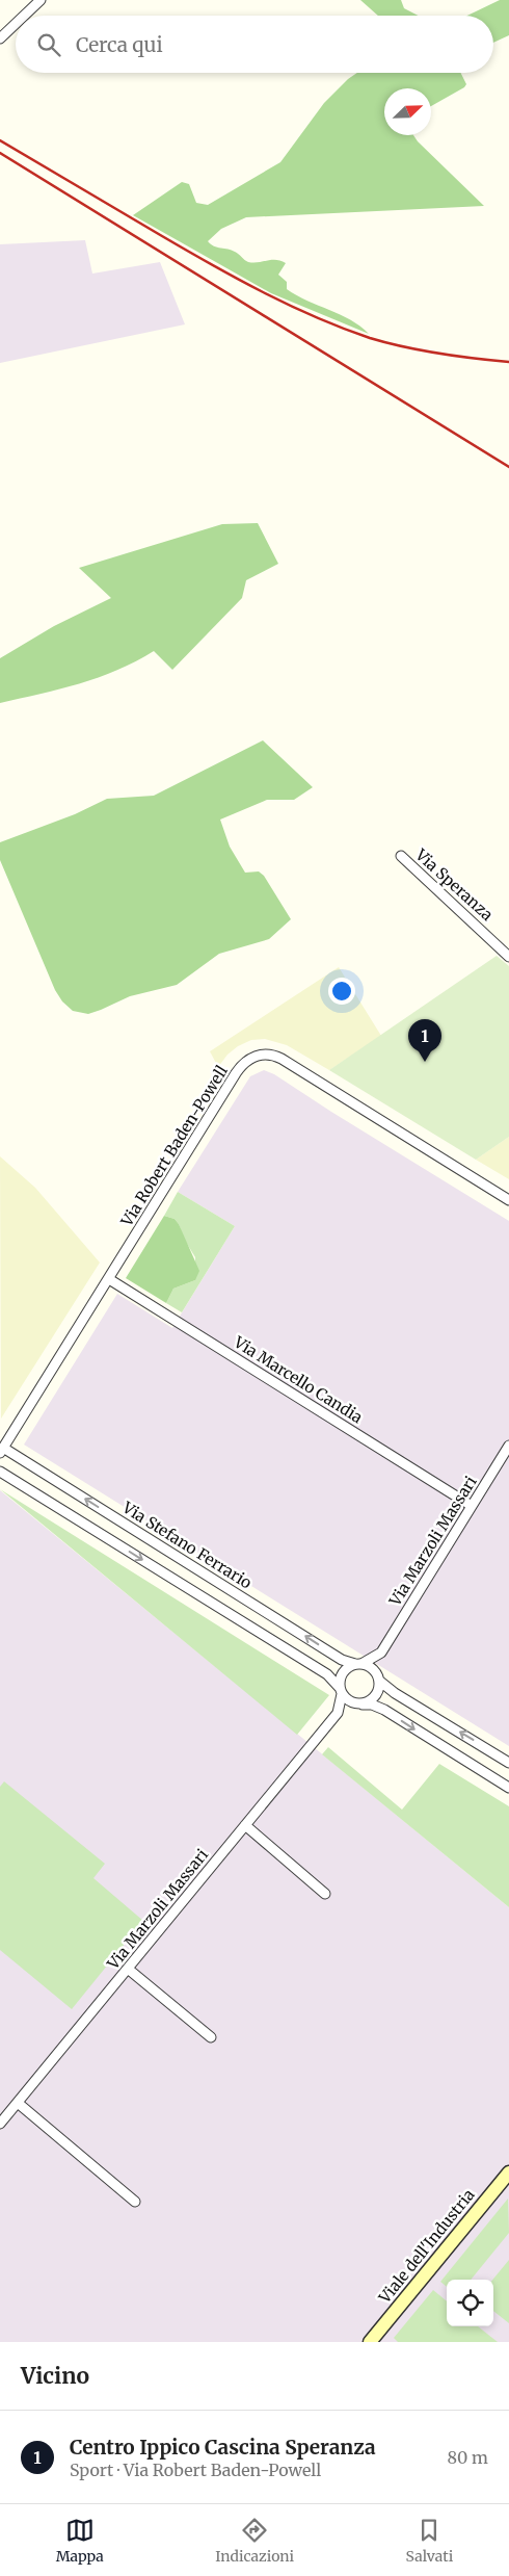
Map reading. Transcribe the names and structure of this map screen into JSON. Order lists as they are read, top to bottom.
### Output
{
  "streets": {
    "street": [
      "Via Speranza",
      "Via Robert Baden-Powell",
      "Via Marcello Candia",
      "Via Marzoli Massari",
      "Via Stefano Ferrario",
      "Viale dell'Industria"
    ]
  },
  "crossings": [
    ["Via Robert Baden-Powell", "Via Marcello Candia"],
    ["Via Robert Baden-Powell", "Via Stefano Ferrario"],
    ["Via Marcello Candia", "Via Marzoli Massari"],
    ["Via Marzoli Massari", "Via Stefano Ferrario"]
  ],
  "north": "top right",
  "page": {
    "search": "Cerca qui",
    "pins": "1",
    "heading": "Vicino",
    "list": [
      {
        "mark": "1",
        "name": "Centro Ippico Cascina Speranza",
        "note": "Sport · Via Robert Baden-Powell",
        "value": "80 m"
      }
    ],
    "nav": ["Mappa", "Indicazioni", "Salvati"]
  }
}
